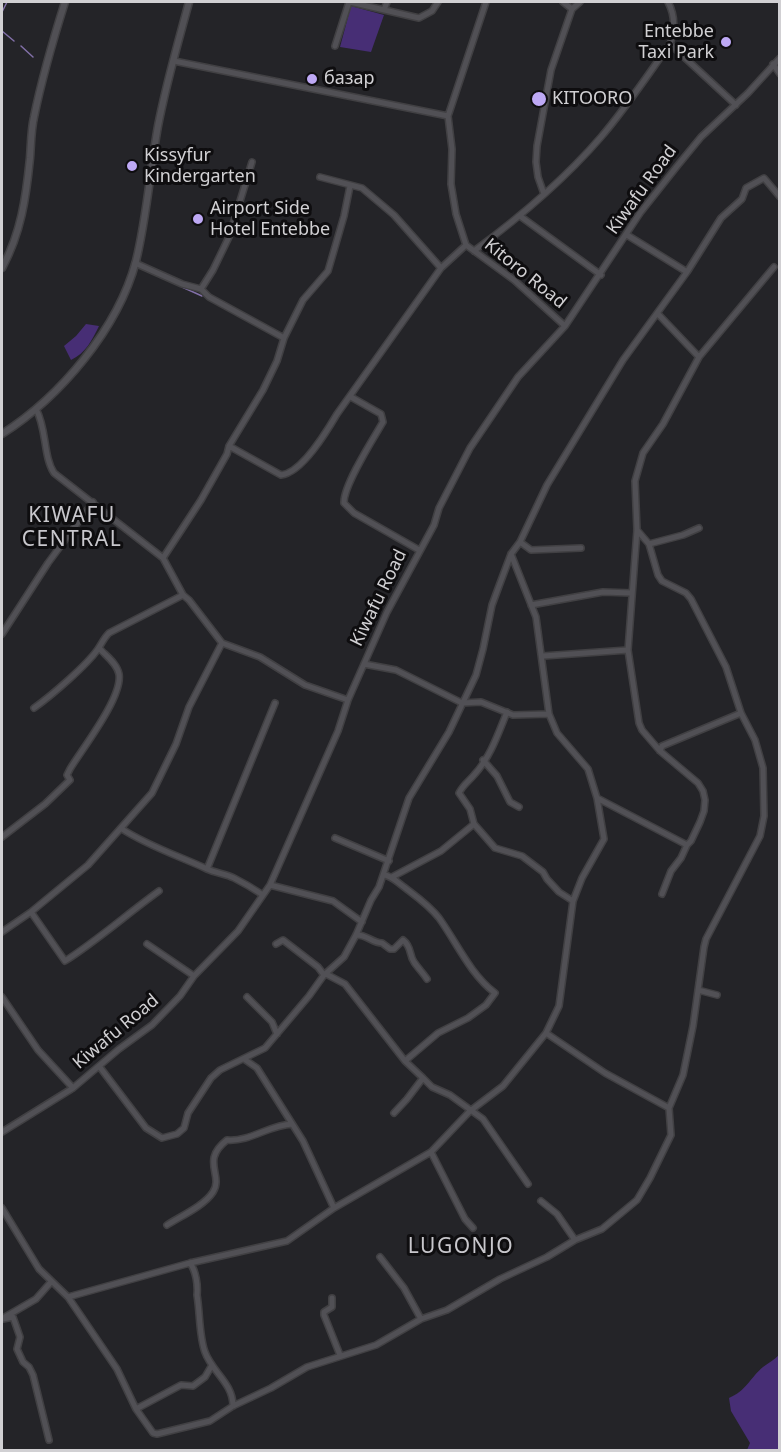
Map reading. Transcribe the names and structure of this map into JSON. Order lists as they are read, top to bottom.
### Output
{
  "streets": {
    "street": ["Kiwafu Road", "Kitoro Road"]
  },
  "crossings": [
    ["Kiwafu Road", "Kitoro Road"]
  ],
  "districts": ["KIWAFU CENTRAL", "LUGONJO"],
  "places": [
    "Entebbe Taxi Park",
    "базар",
    "KITOORO",
    "Kissyfur Kindergarten",
    "Airport Side Hotel Entebbe"
  ]
}
